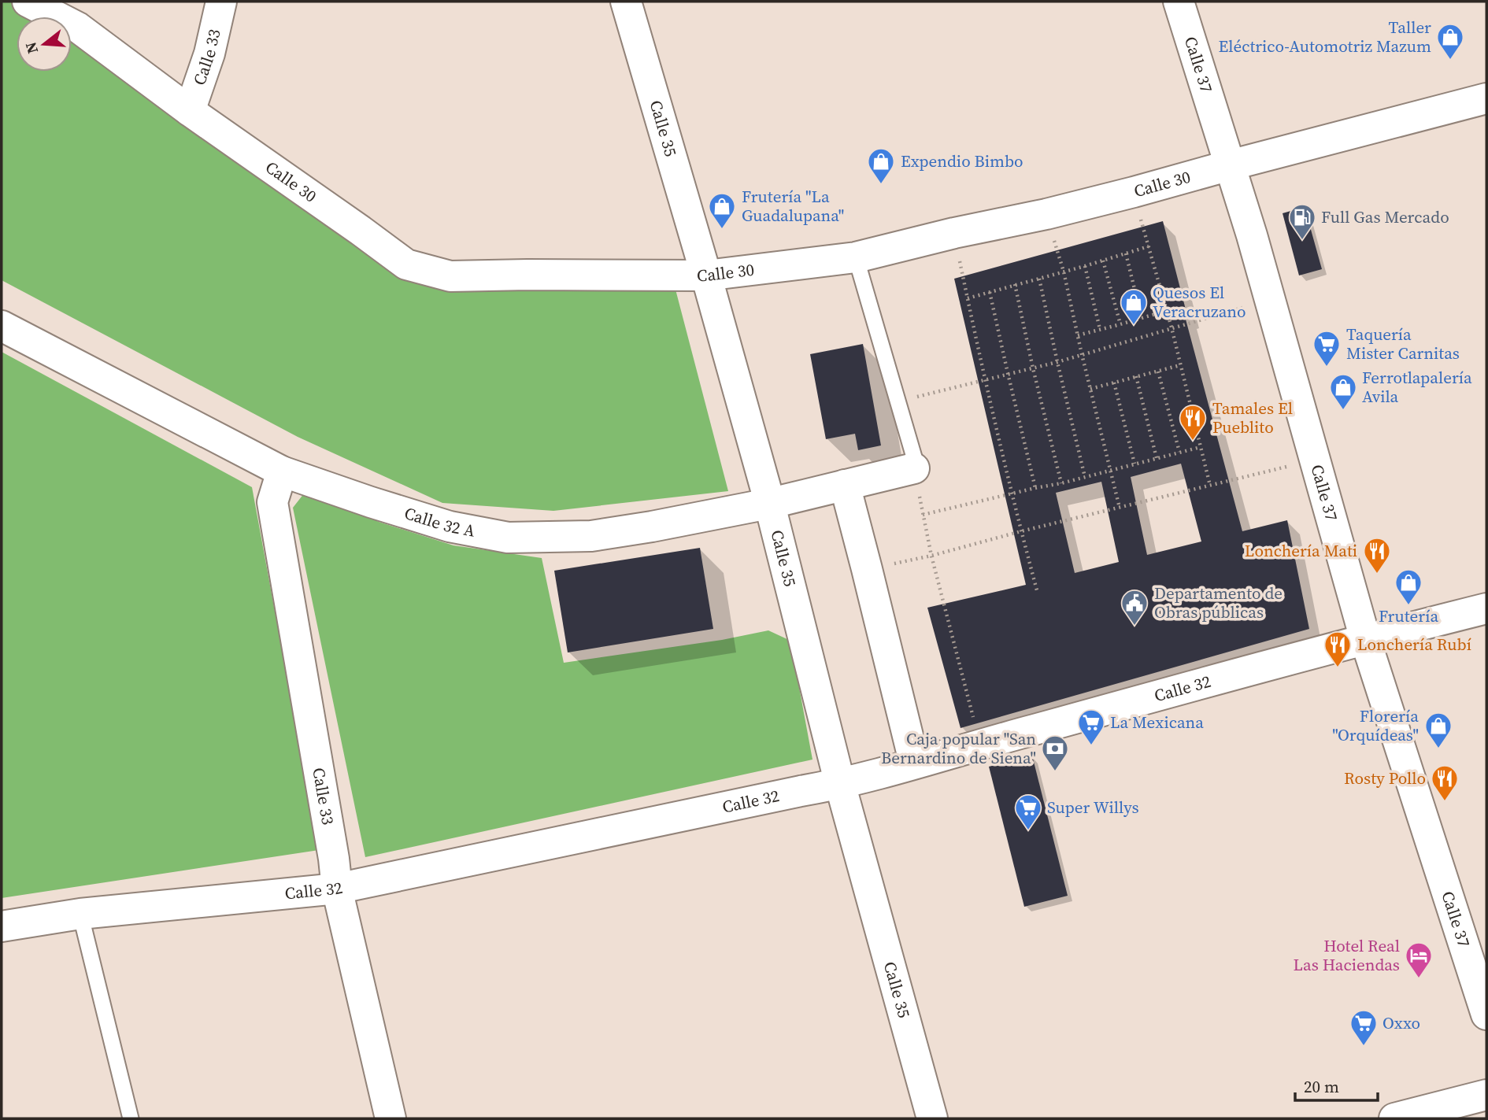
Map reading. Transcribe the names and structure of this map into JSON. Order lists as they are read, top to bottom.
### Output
{
  "streets": {
    "street": [
      "Calle 33",
      "Calle 37",
      "Calle 35",
      "Calle 30",
      "Calle 32 A",
      "Calle 32"
    ]
  },
  "crossings": [
    ["Calle 33", "Calle 30"],
    ["Calle 33", "Calle 32 A"],
    ["Calle 33", "Calle 32"],
    ["Calle 37", "Calle 30"],
    ["Calle 37", "Calle 32"],
    ["Calle 35", "Calle 30"],
    ["Calle 35", "Calle 32 A"],
    ["Calle 35", "Calle 32"]
  ],
  "places": {
    "shop": [
      "Taller Eléctrico-Automotriz Mazum",
      "Expendio Bimbo",
      "Frutería \"La Guadalupana\"",
      "Quesos El Veracruzano",
      "Ferrotlapalería Avila",
      "Frutería",
      "Florería \"Orquídeas\""
    ],
    "fuel station": ["Full Gas Mercado"],
    "supermarket": [
      "Taquería Mister Carnitas",
      "La Mexicana",
      "Super Willys",
      "Oxxo"
    ],
    "restaurant": [
      "Tamales El Pueblito",
      "Lonchería Mati",
      "Lonchería Rubí",
      "Rosty Pollo"
    ],
    "public building": ["Departamento de Obras públicas"],
    "bank": ["Caja popular \"San Bernardino de Siena\""],
    "hotel": ["Hotel Real Las Haciendas"]
  },
  "scale_bar": "20 m",
  "north": "left"
}
